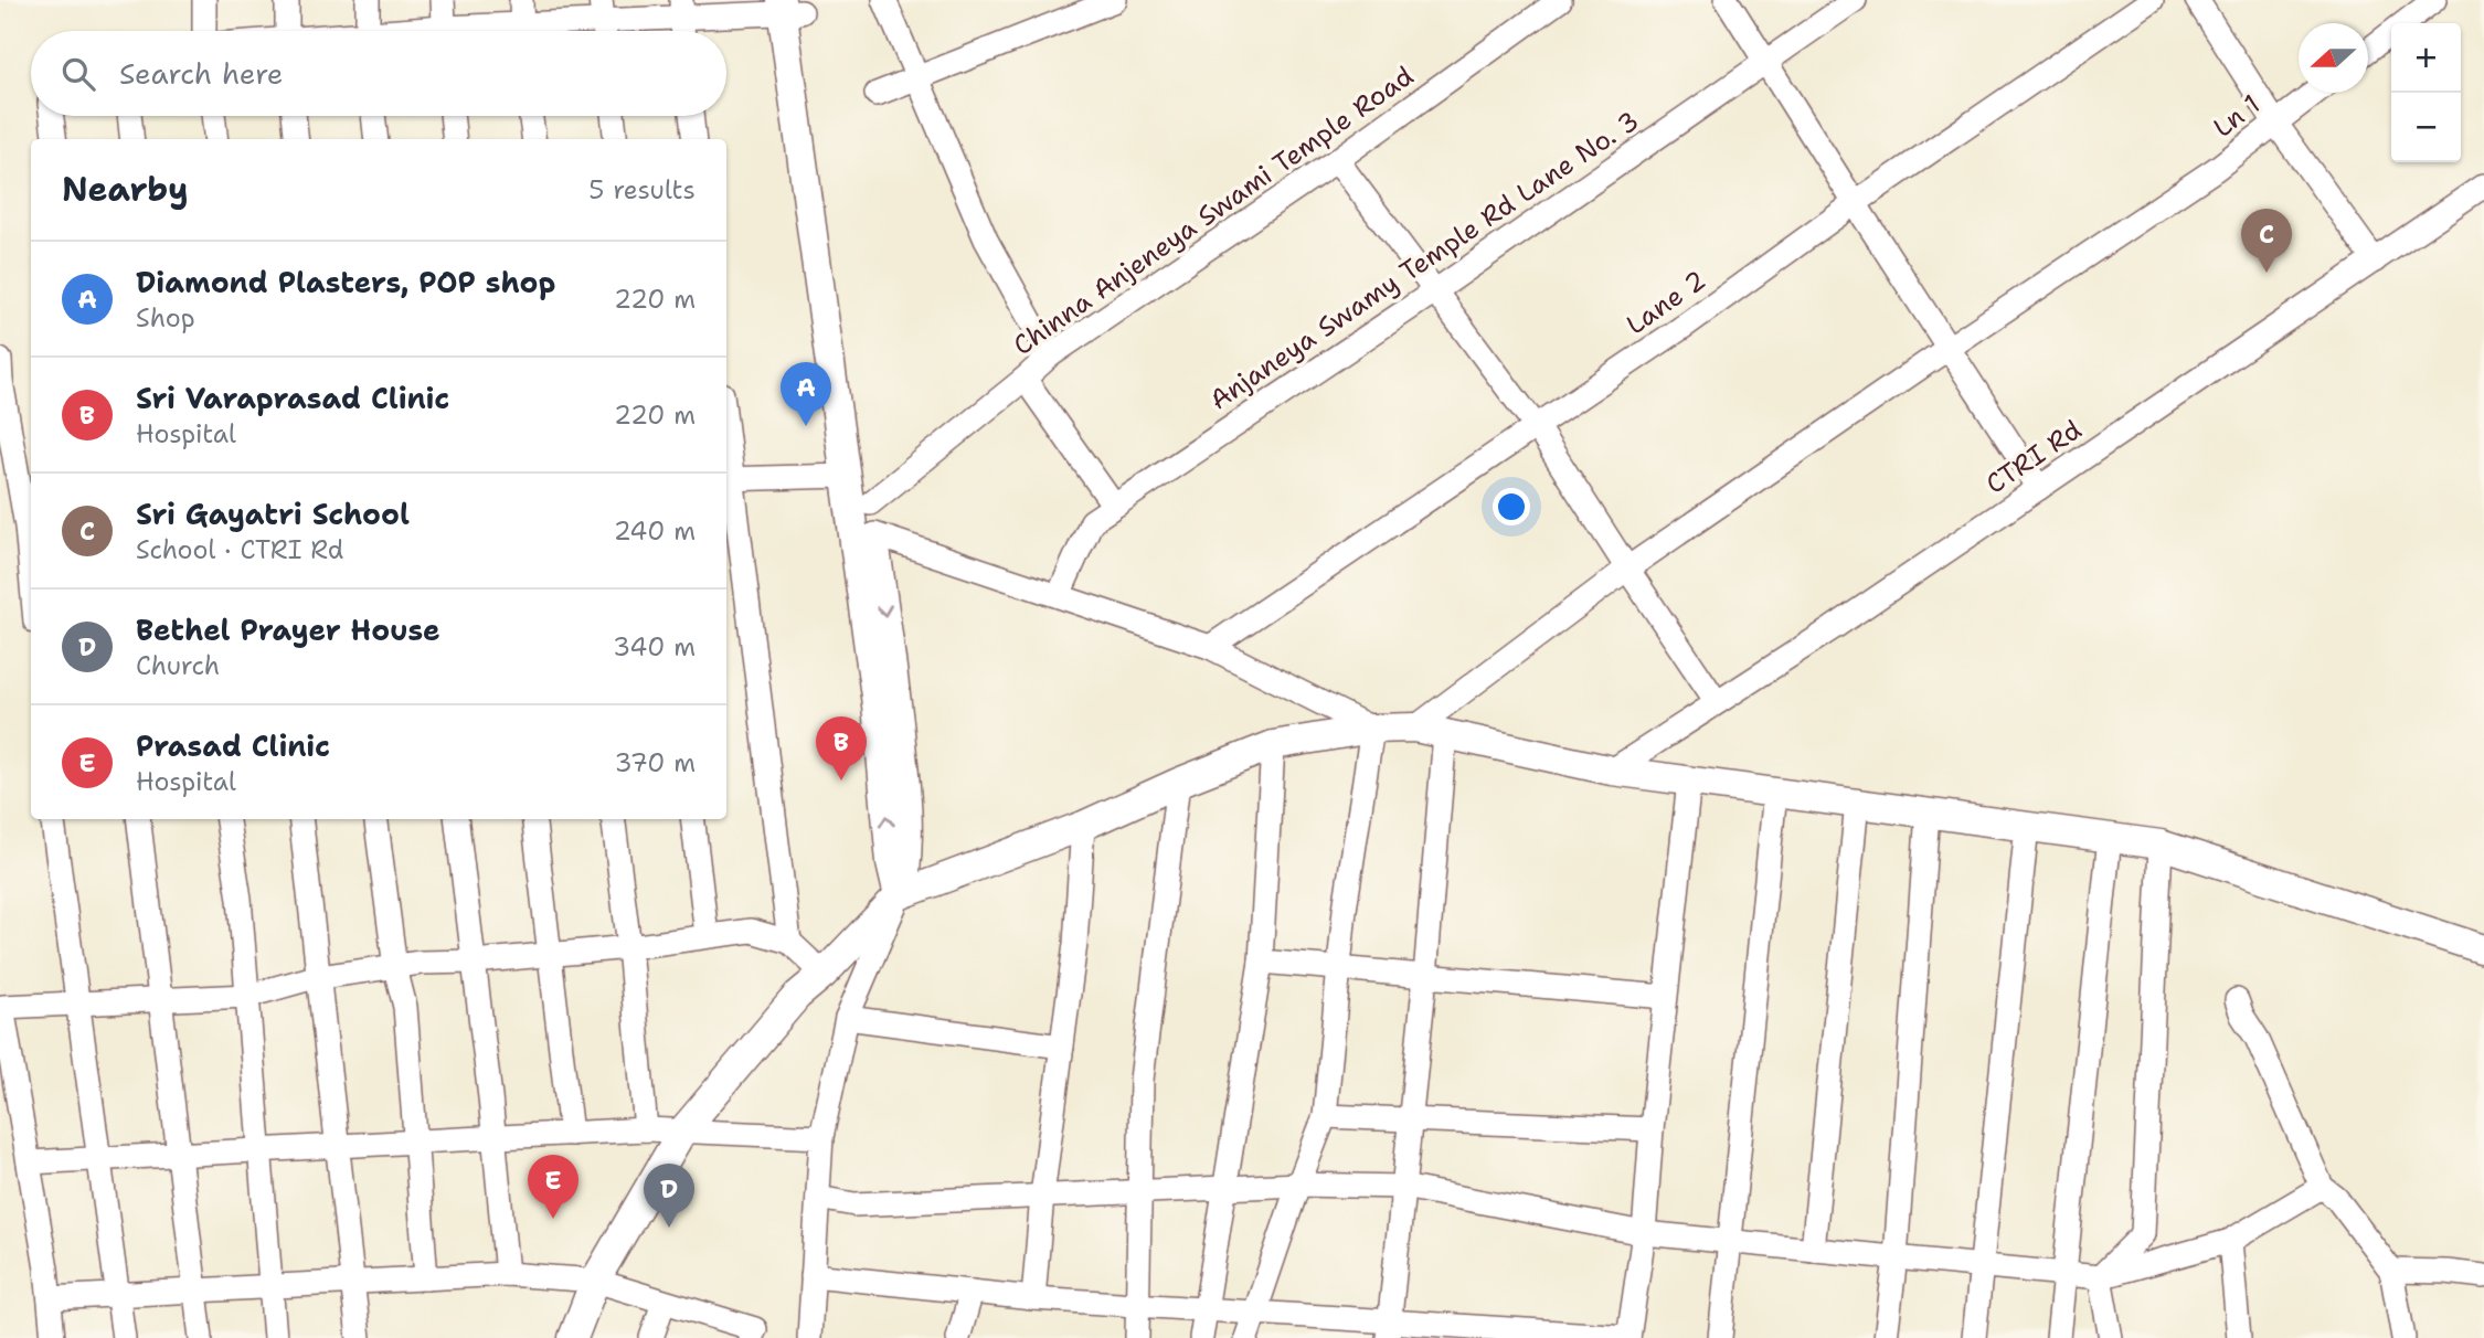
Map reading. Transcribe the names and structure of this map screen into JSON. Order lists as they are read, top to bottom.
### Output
{
  "streets": {
    "street": [
      "Ln 1",
      "Chinna Anjeneya Swami Temple Road",
      "Anjaneya Swamy Temple Rd Lane No. 3",
      "Lane 2",
      "CTRI Rd"
    ]
  },
  "north": "left",
  "page": {
    "map_buttons": ["+", "−"],
    "search": "Search here",
    "heading": ["Nearby", "5 results"],
    "pins": [
      "C",
      "A",
      "B",
      "E",
      "D"
    ],
    "list": [
      {
        "mark": "A",
        "name": "Diamond Plasters, POP shop",
        "note": "Shop",
        "value": "220 m"
      },
      {
        "mark": "B",
        "name": "Sri Varaprasad Clinic",
        "note": "Hospital",
        "value": "220 m"
      },
      {
        "mark": "C",
        "name": "Sri Gayatri School",
        "note": "School · CTRI Rd",
        "value": "240 m"
      },
      {
        "mark": "D",
        "name": "Bethel Prayer House",
        "note": "Church",
        "value": "340 m"
      },
      {
        "mark": "E",
        "name": "Prasad Clinic",
        "note": "Hospital",
        "value": "370 m"
      }
    ]
  }
}
